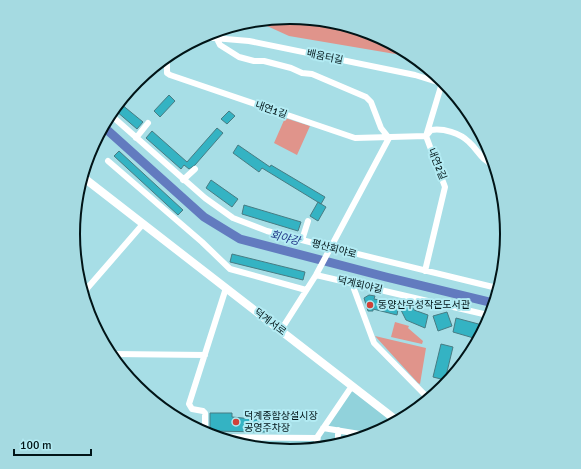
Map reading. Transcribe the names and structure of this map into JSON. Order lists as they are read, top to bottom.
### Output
{
  "streets": {
    "street": [
      "배움터길",
      "내연1길",
      "내연2길",
      "평산회야로",
      "덕계회야길",
      "덕계서로"
    ]
  },
  "crossings": [
    ["내연1길", "내연2길"],
    ["내연2길", "평산회야로"]
  ],
  "water": ["회야강"],
  "places": ["동양산우성작은도서관", "덕계종합상설시장 공영주차장"],
  "scale_bar": "100 m"
}
